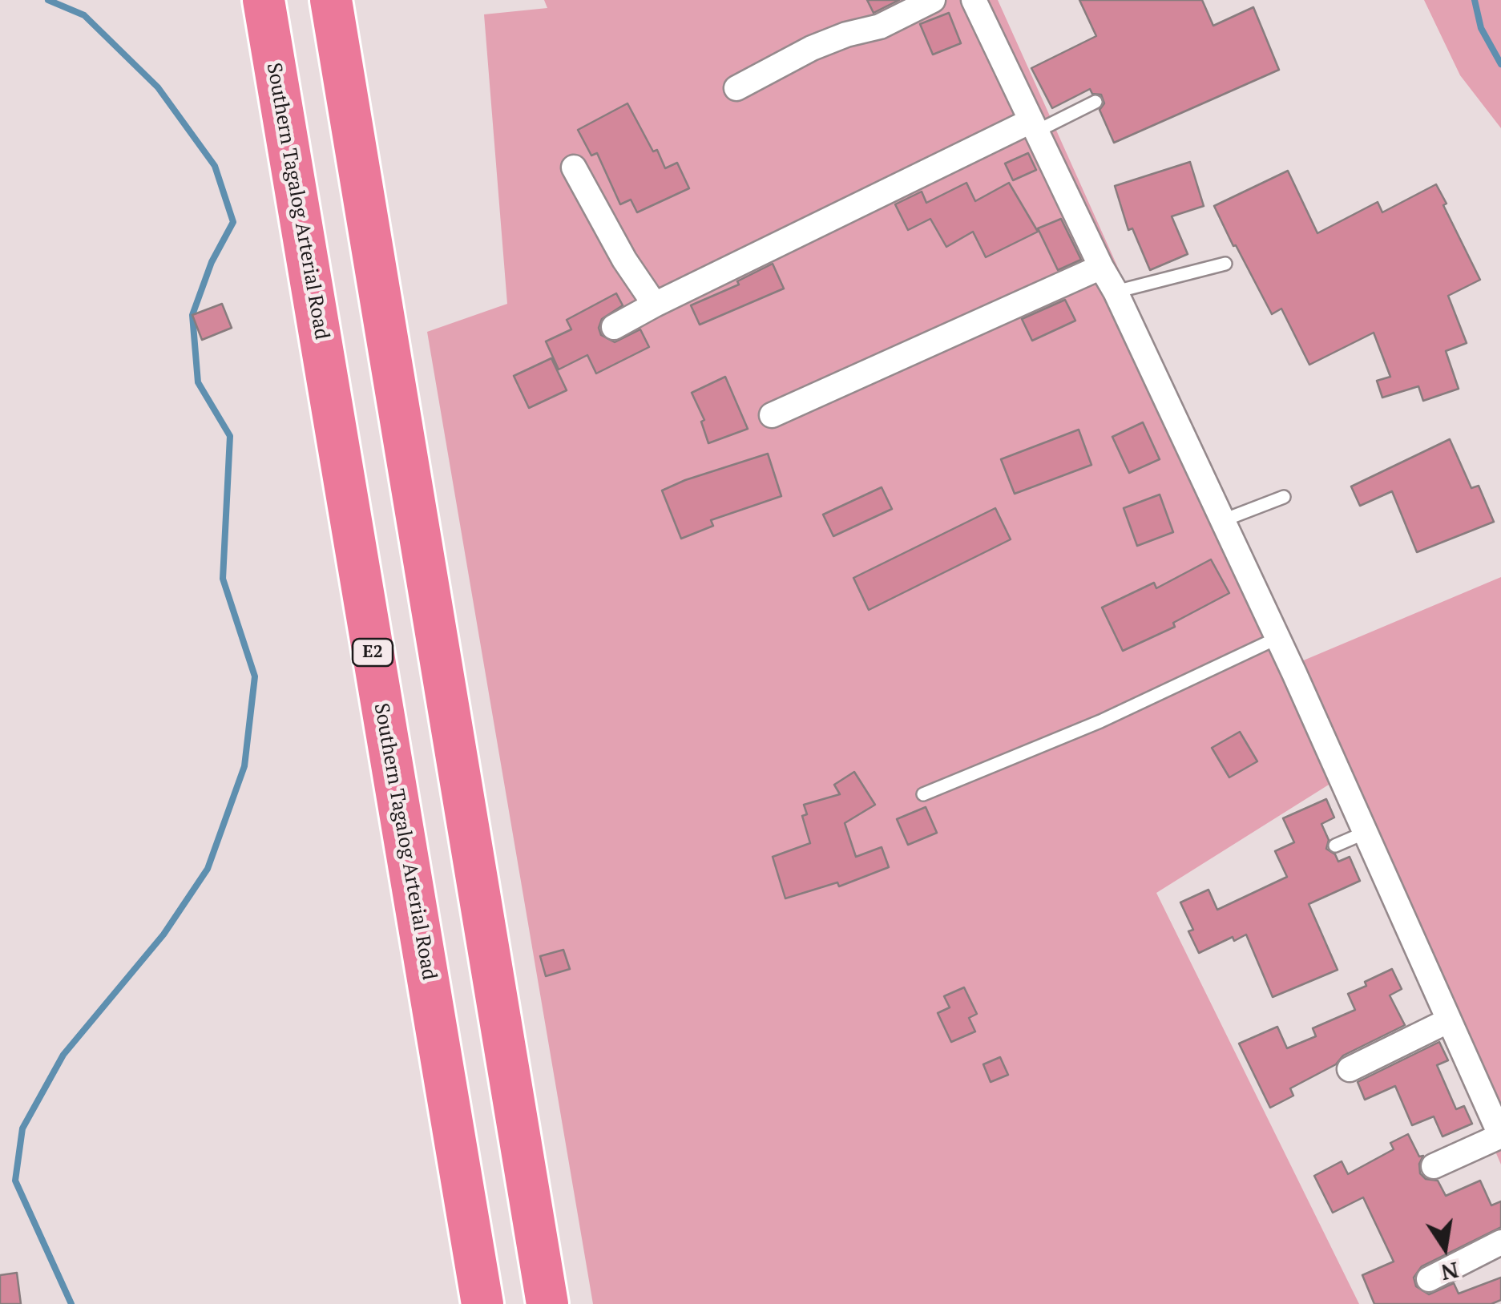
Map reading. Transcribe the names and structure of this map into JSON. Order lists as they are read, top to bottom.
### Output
{
  "streets": {
    "highway": ["Southern Tagalog Arterial Road", "E2"]
  },
  "north": "bottom"
}
